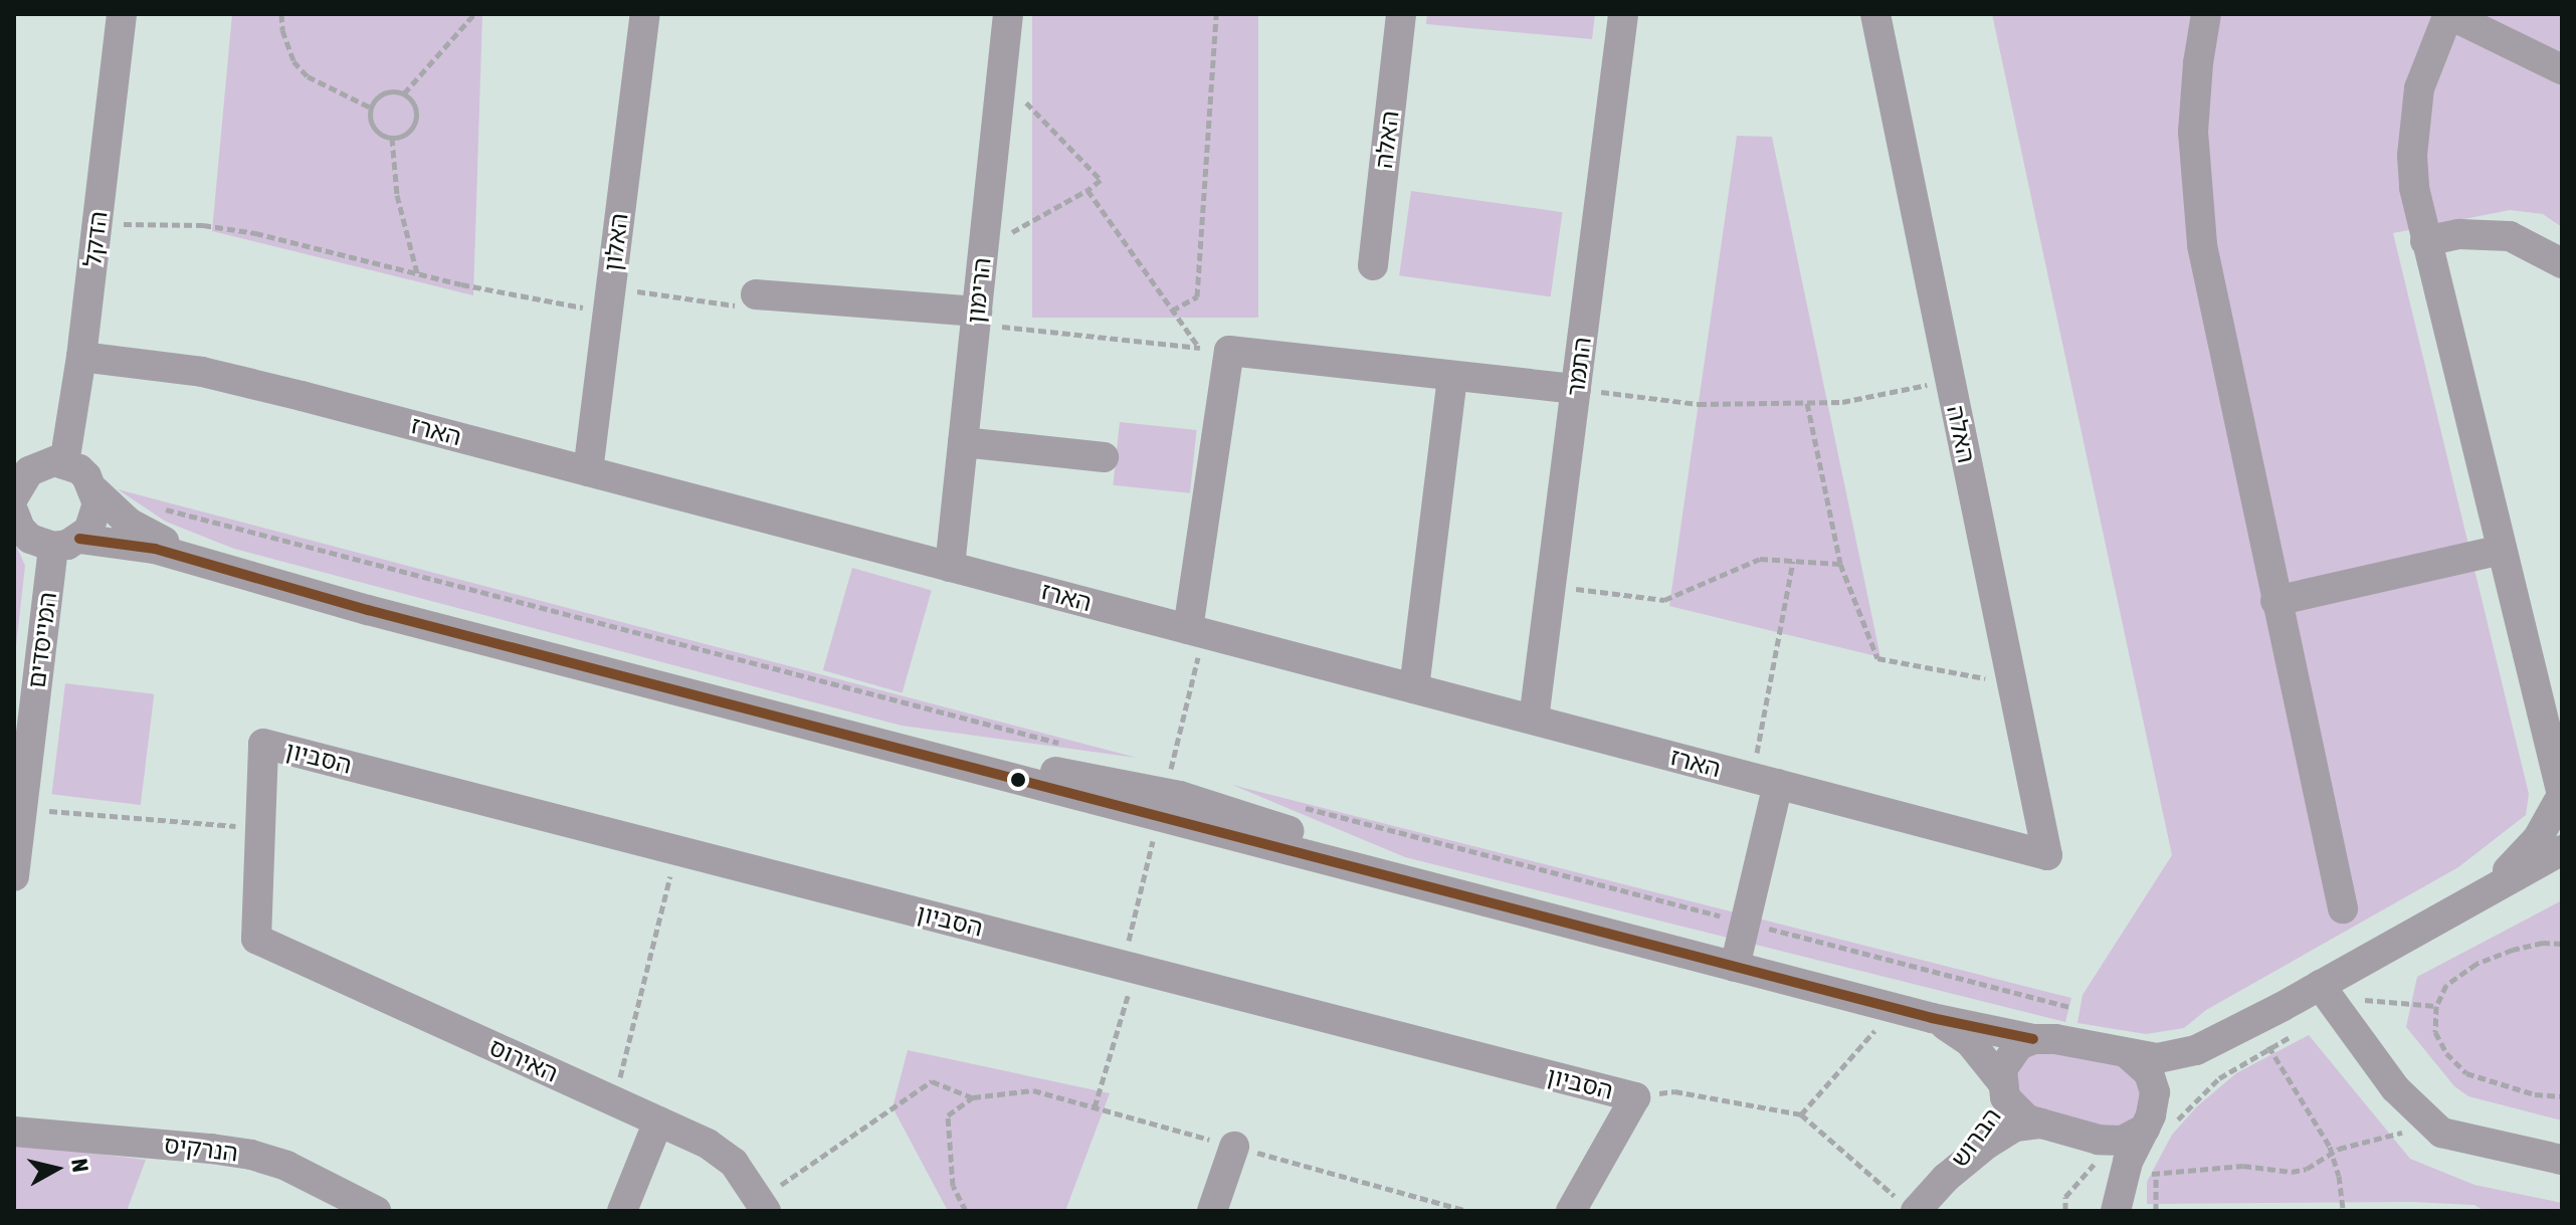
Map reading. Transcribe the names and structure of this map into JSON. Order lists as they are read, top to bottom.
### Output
{
  "streets": {
    "street": [
      "האלה",
      "הדקל",
      "האלון",
      "הרימון",
      "התמר",
      "הארז",
      "המייסדים",
      "הסביון",
      "האירוס",
      "הברוש",
      "הנרקיס"
    ]
  },
  "crossings": [
    ["האלה", "הארז"],
    ["הדקל", "הארז"],
    ["האלון", "הארז"],
    ["הרימון", "הארז"],
    ["התמר", "הארז"],
    ["הסביון", "האירוס"]
  ],
  "north": "right"
}
